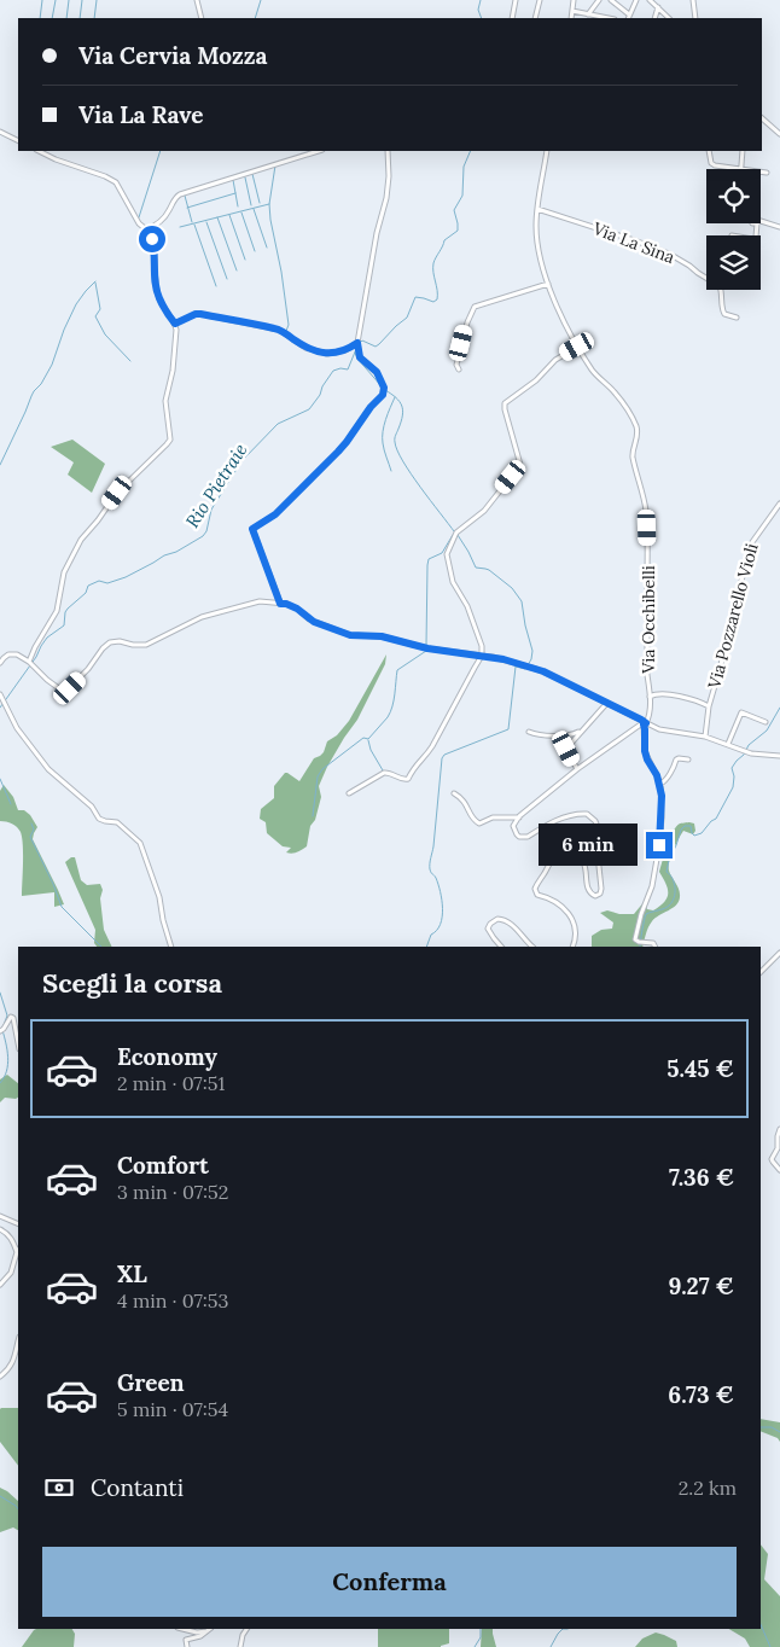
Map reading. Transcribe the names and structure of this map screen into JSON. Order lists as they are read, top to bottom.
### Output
{
  "streets": {
    "street": ["Via La Sina", "Via Pozzarello Violi", "Via Occhibelli"]
  },
  "crossings": [
    ["Via La Sina", "Via Occhibelli"]
  ],
  "water": ["Rio Pietraie"],
  "page": {
    "banner": ["Via Cervia Mozza", "Via La Rave"],
    "bubble": "6 min",
    "heading": "Scegli la corsa",
    "list": [
      {
        "name": "Economy",
        "note": "2 min · 07:51",
        "value": "5.45 €"
      },
      {
        "name": "Comfort",
        "note": "3 min · 07:52",
        "value": "7.36 €"
      },
      {
        "name": "XL",
        "note": "4 min · 07:53",
        "value": "9.27 €"
      },
      {
        "name": "Green",
        "note": "5 min · 07:54",
        "value": "6.73 €"
      }
    ],
    "pay": ["Contanti", "2.2 km"],
    "buttons": "Conferma"
  }
}
